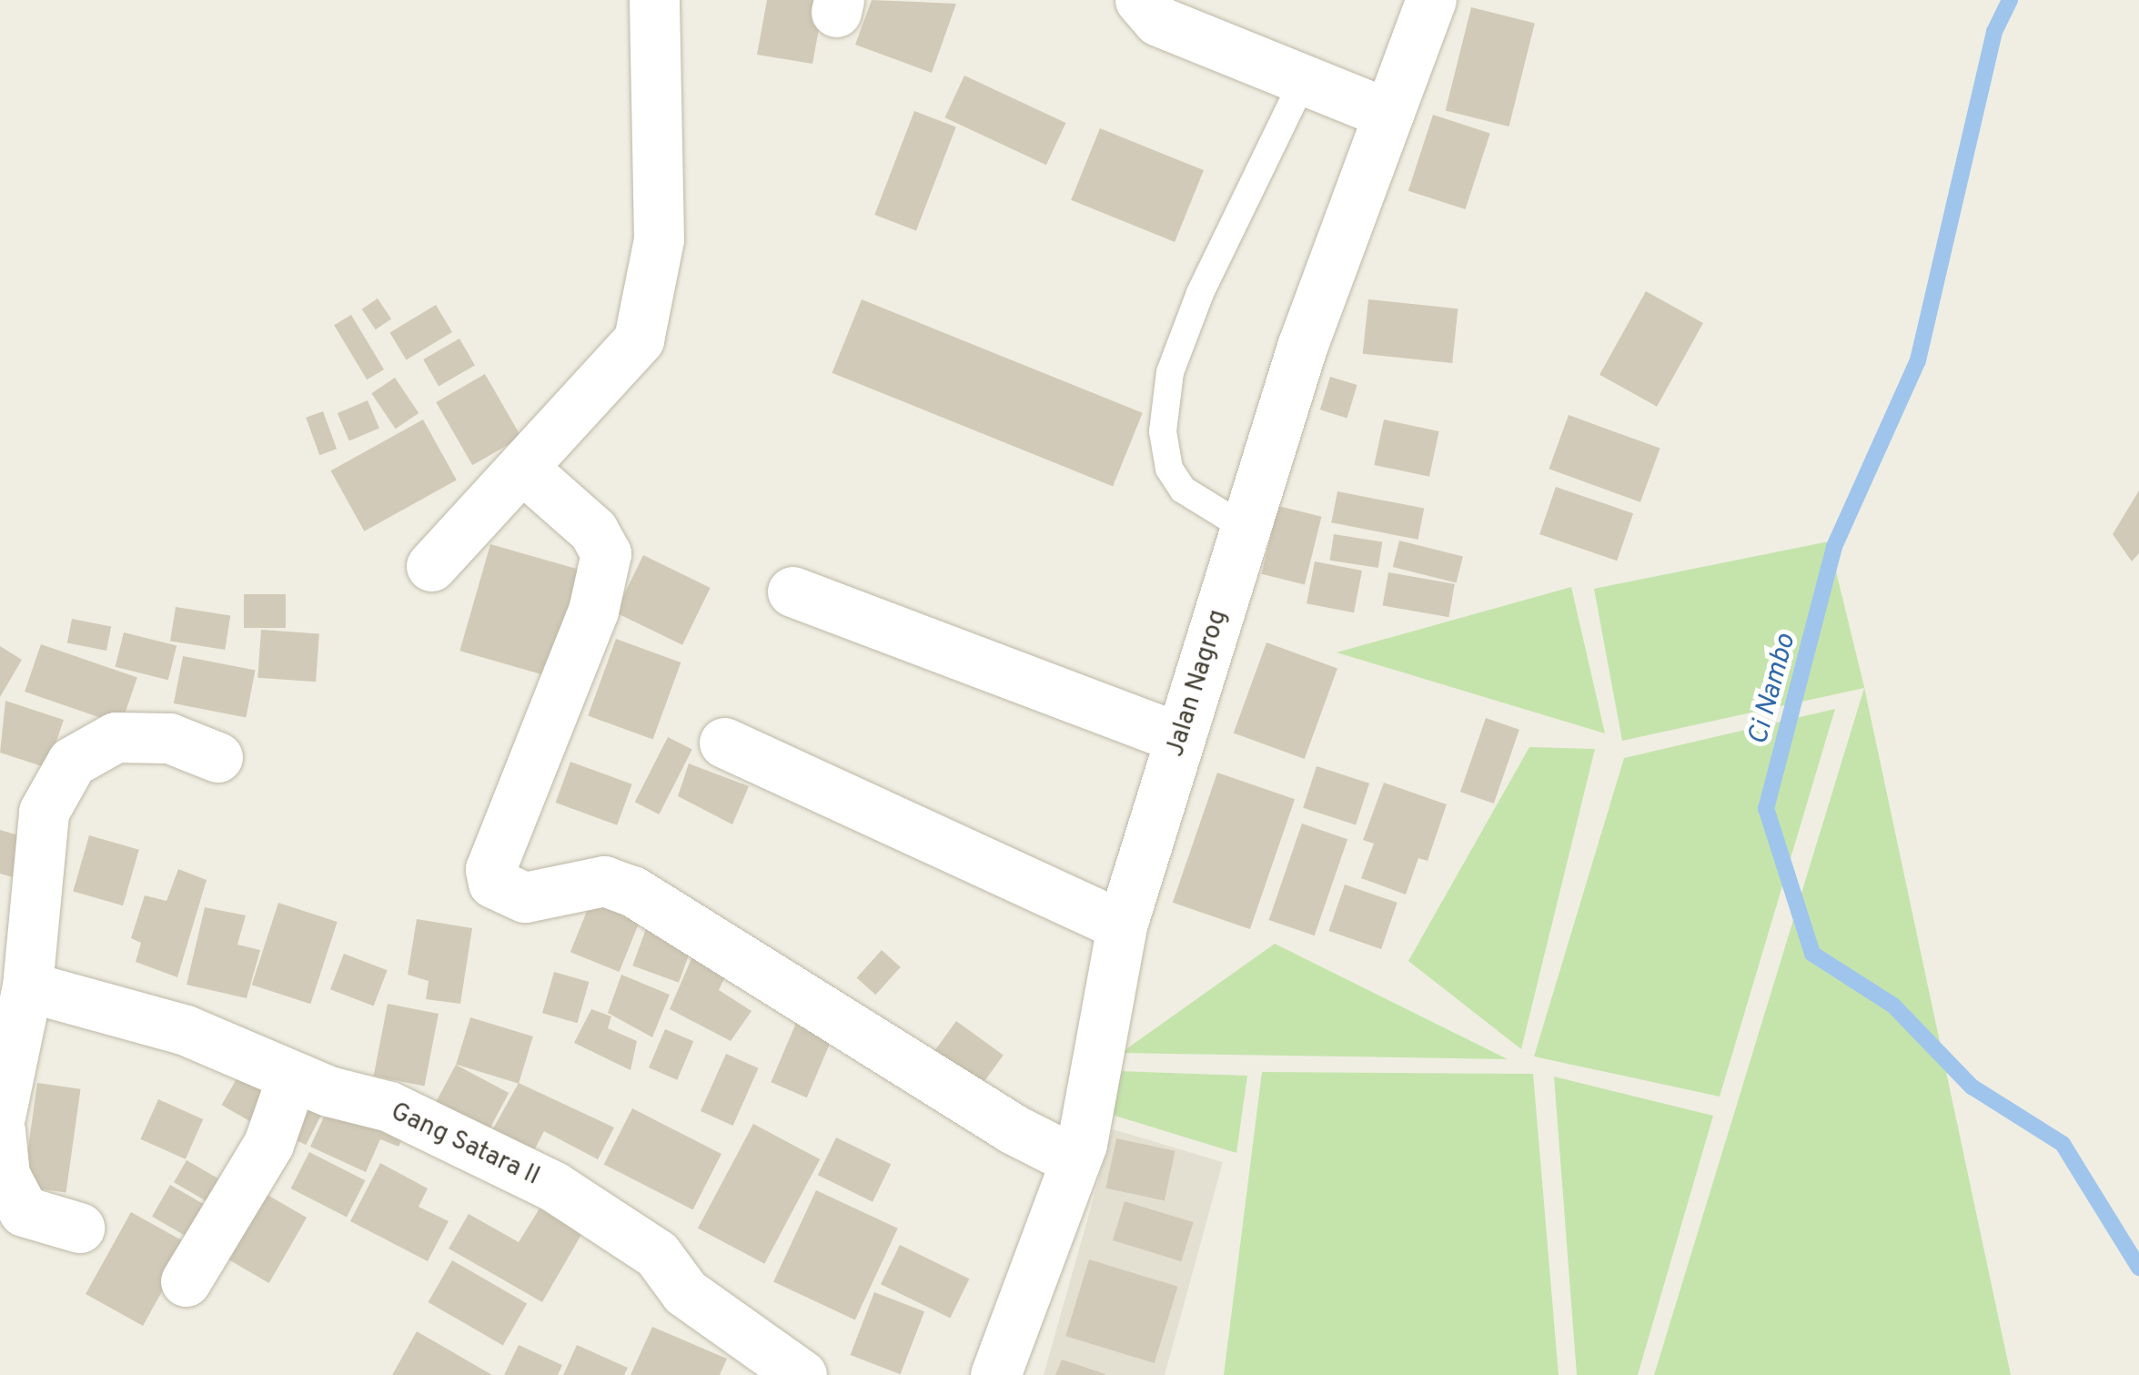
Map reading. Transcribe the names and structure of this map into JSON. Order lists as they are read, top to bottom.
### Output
{
  "streets": {
    "street": ["Jalan Nagrog", "Gang Satara II"]
  },
  "water": ["Ci Nambo"]
}
